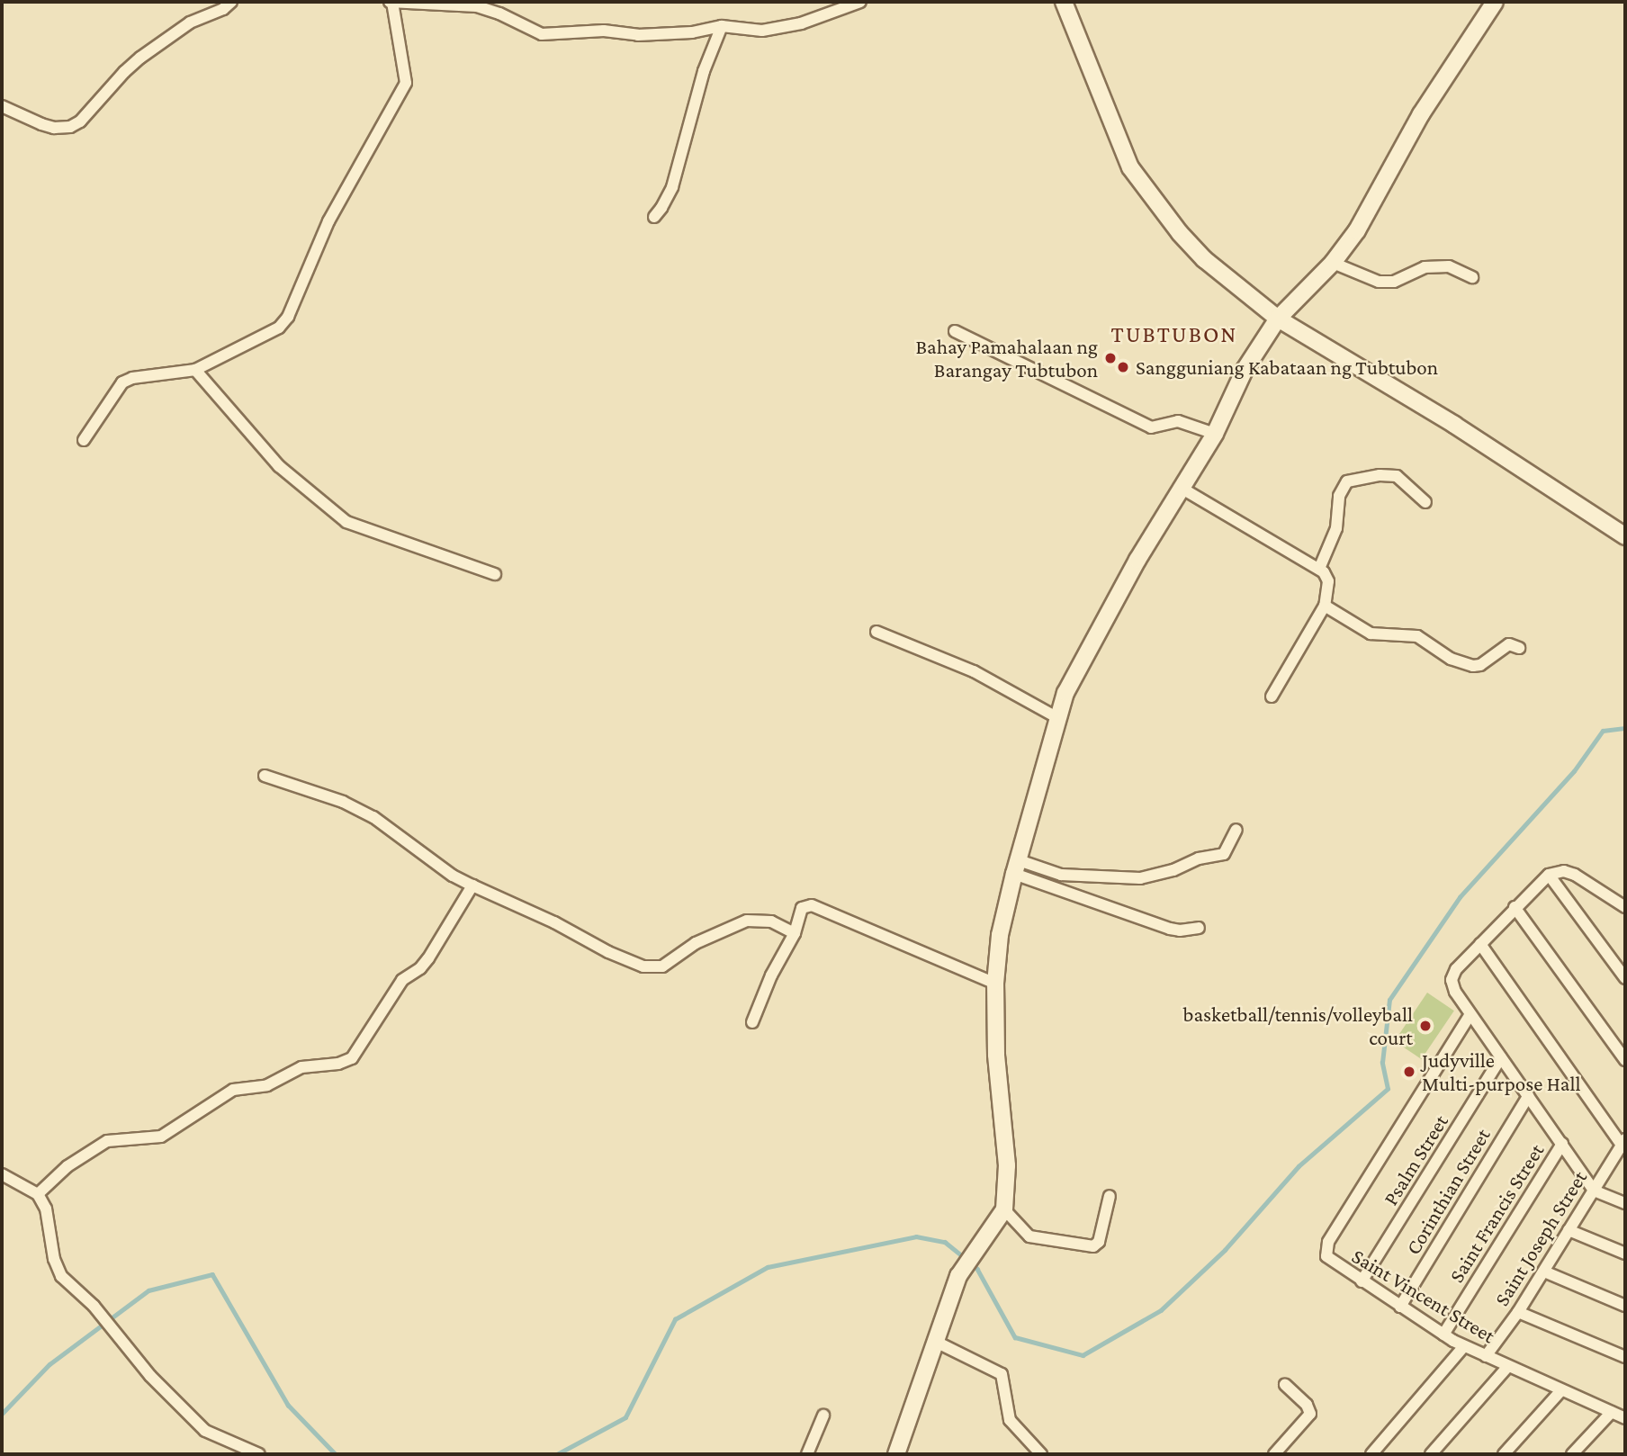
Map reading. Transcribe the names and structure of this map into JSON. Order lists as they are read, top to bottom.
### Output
{
  "streets": {
    "street": [
      "Psalm Street",
      "Corinthian Street",
      "Saint Francis Street",
      "Saint Joseph Street",
      "Saint Vincent Street"
    ]
  },
  "crossings": [
    ["Psalm Street", "Saint Vincent Street"],
    ["Corinthian Street", "Saint Vincent Street"],
    ["Saint Francis Street", "Saint Vincent Street"],
    ["Saint Joseph Street", "Saint Vincent Street"]
  ],
  "districts": ["TUBTUBON"],
  "places": [
    "Bahay Pamahalaan ng Barangay Tubtubon",
    "Sangguniang Kabataan ng Tubtubon",
    "basketball/tennis/volleyball court",
    "Judyville Multi-purpose Hall"
  ]
}
